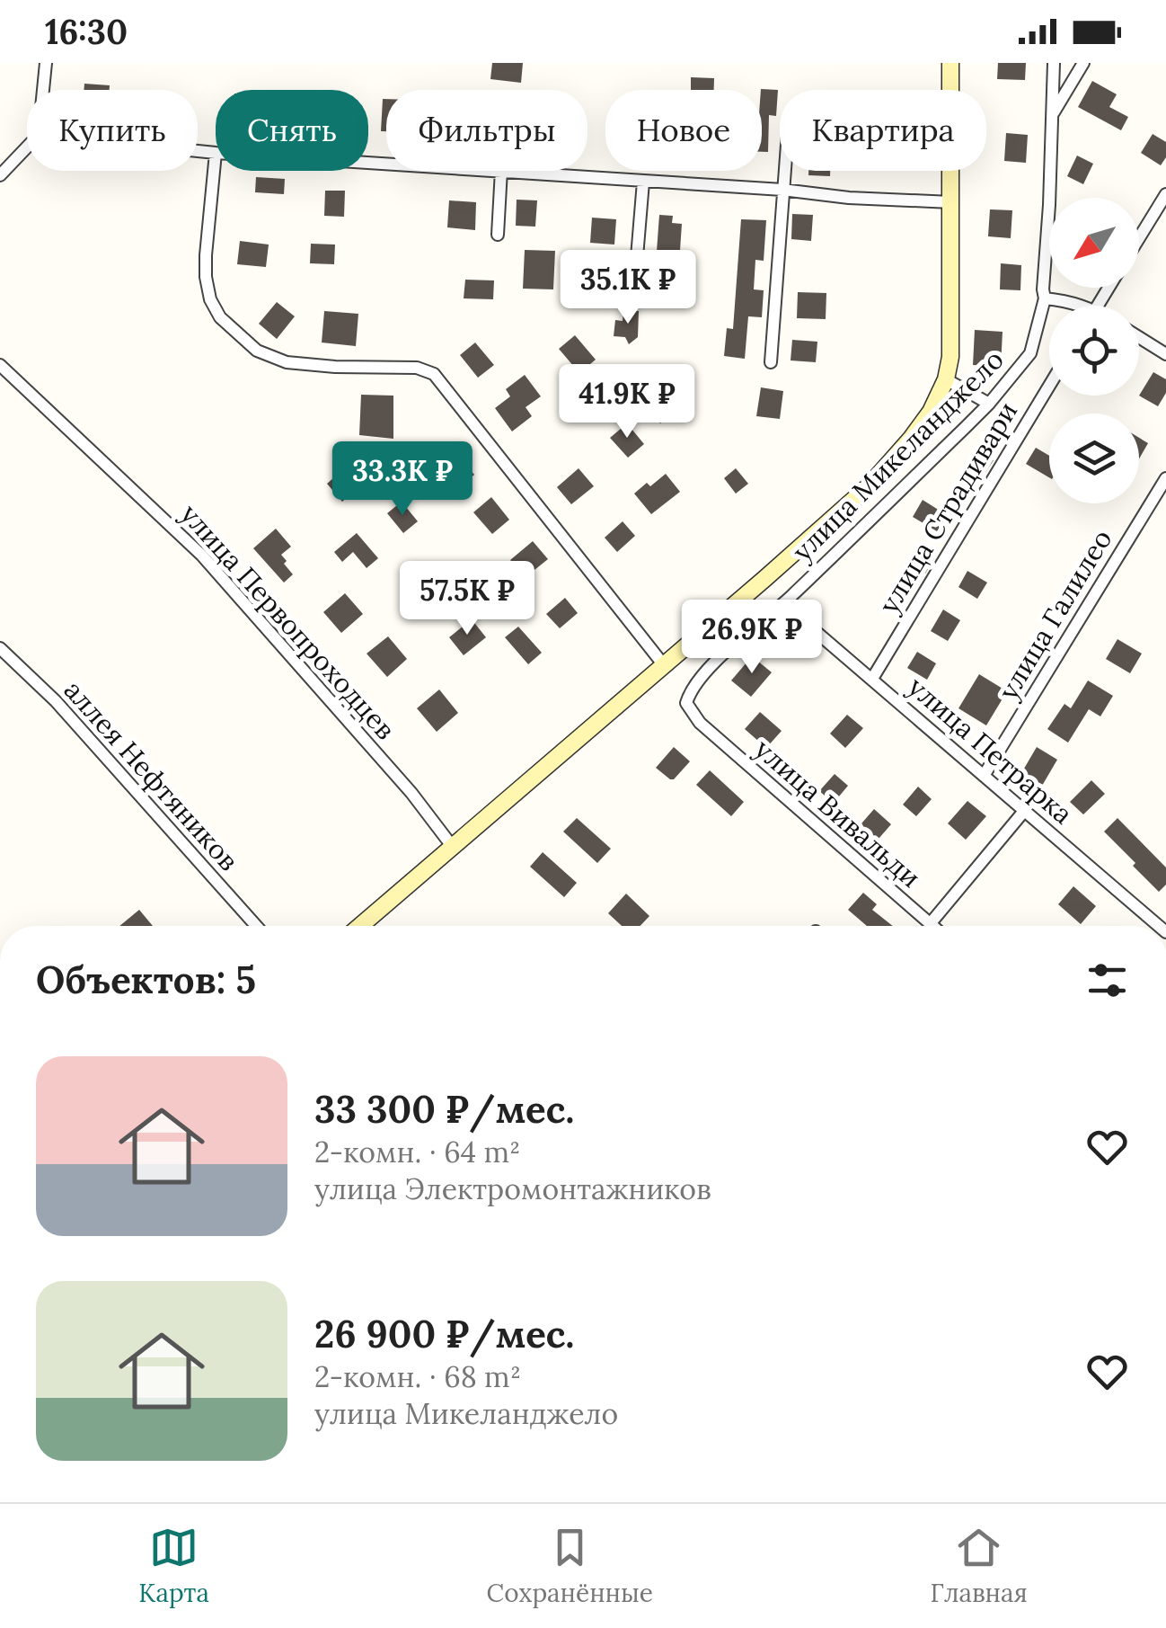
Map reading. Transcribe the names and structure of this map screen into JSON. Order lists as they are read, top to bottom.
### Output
{
  "streets": {
    "street": [
      "улица Микеланджело",
      "улица Страдивари",
      "улица Галилео",
      "улица Первопроходцев",
      "улица Петрарка",
      "аллея Нефтяников",
      "улица Вивальди"
    ]
  },
  "crossings": [
    ["улица Микеланджело", "улица Петрарка"],
    ["улица Микеланджело", "улица Вивальди"],
    ["улица Страдивари", "улица Петрарка"],
    ["улица Галилео", "улица Петрарка"]
  ],
  "north": "bottom left",
  "page": {
    "status": "16:30",
    "chip": [
      "Купить",
      "Снять",
      "Фильтры",
      "Новое",
      "Квартира"
    ],
    "price": [
      "35.1K ₽",
      "41.9K ₽",
      "33.3K ₽",
      "57.5K ₽",
      "26.9K ₽"
    ],
    "heading": "Объектов: 5",
    "list": [
      {
        "name": "33 300 ₽/мес.",
        "note": "2-комн. · 64 m² · улица Электромонтажников"
      },
      {
        "name": "26 900 ₽/мес.",
        "note": "2-комн. · 68 m² · улица Микеланджело"
      }
    ],
    "tabs": ["Карта", "Сохранённые", "Главная"]
  }
}
